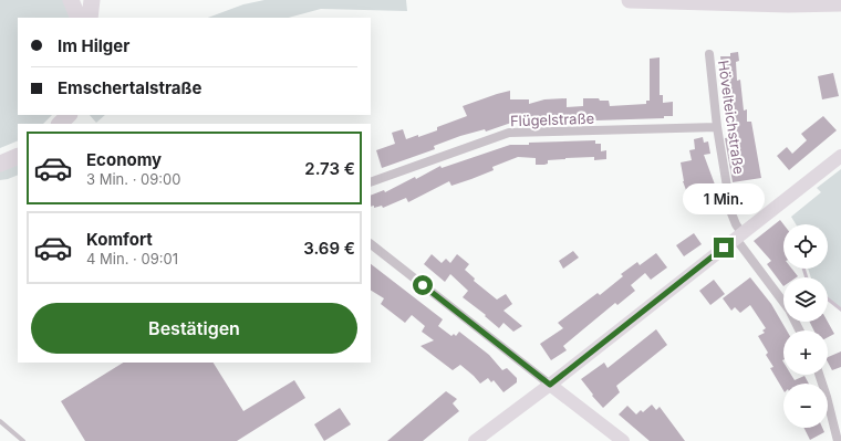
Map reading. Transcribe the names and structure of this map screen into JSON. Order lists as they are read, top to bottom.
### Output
{
  "streets": {
    "street": ["Hövelteichstraße", "Flügelstraße"]
  },
  "crossings": [
    ["Hövelteichstraße", "Flügelstraße"]
  ],
  "page": {
    "banner": ["Im Hilger", "Emschertalstraße"],
    "list": [
      {
        "name": "Economy",
        "note": "3 Min. · 09:00",
        "value": "2.73 €"
      },
      {
        "name": "Komfort",
        "note": "4 Min. · 09:01",
        "value": "3.69 €"
      }
    ],
    "bubble": "1 Min.",
    "map_buttons": ["+", "−"],
    "buttons": "Bestätigen"
  }
}
